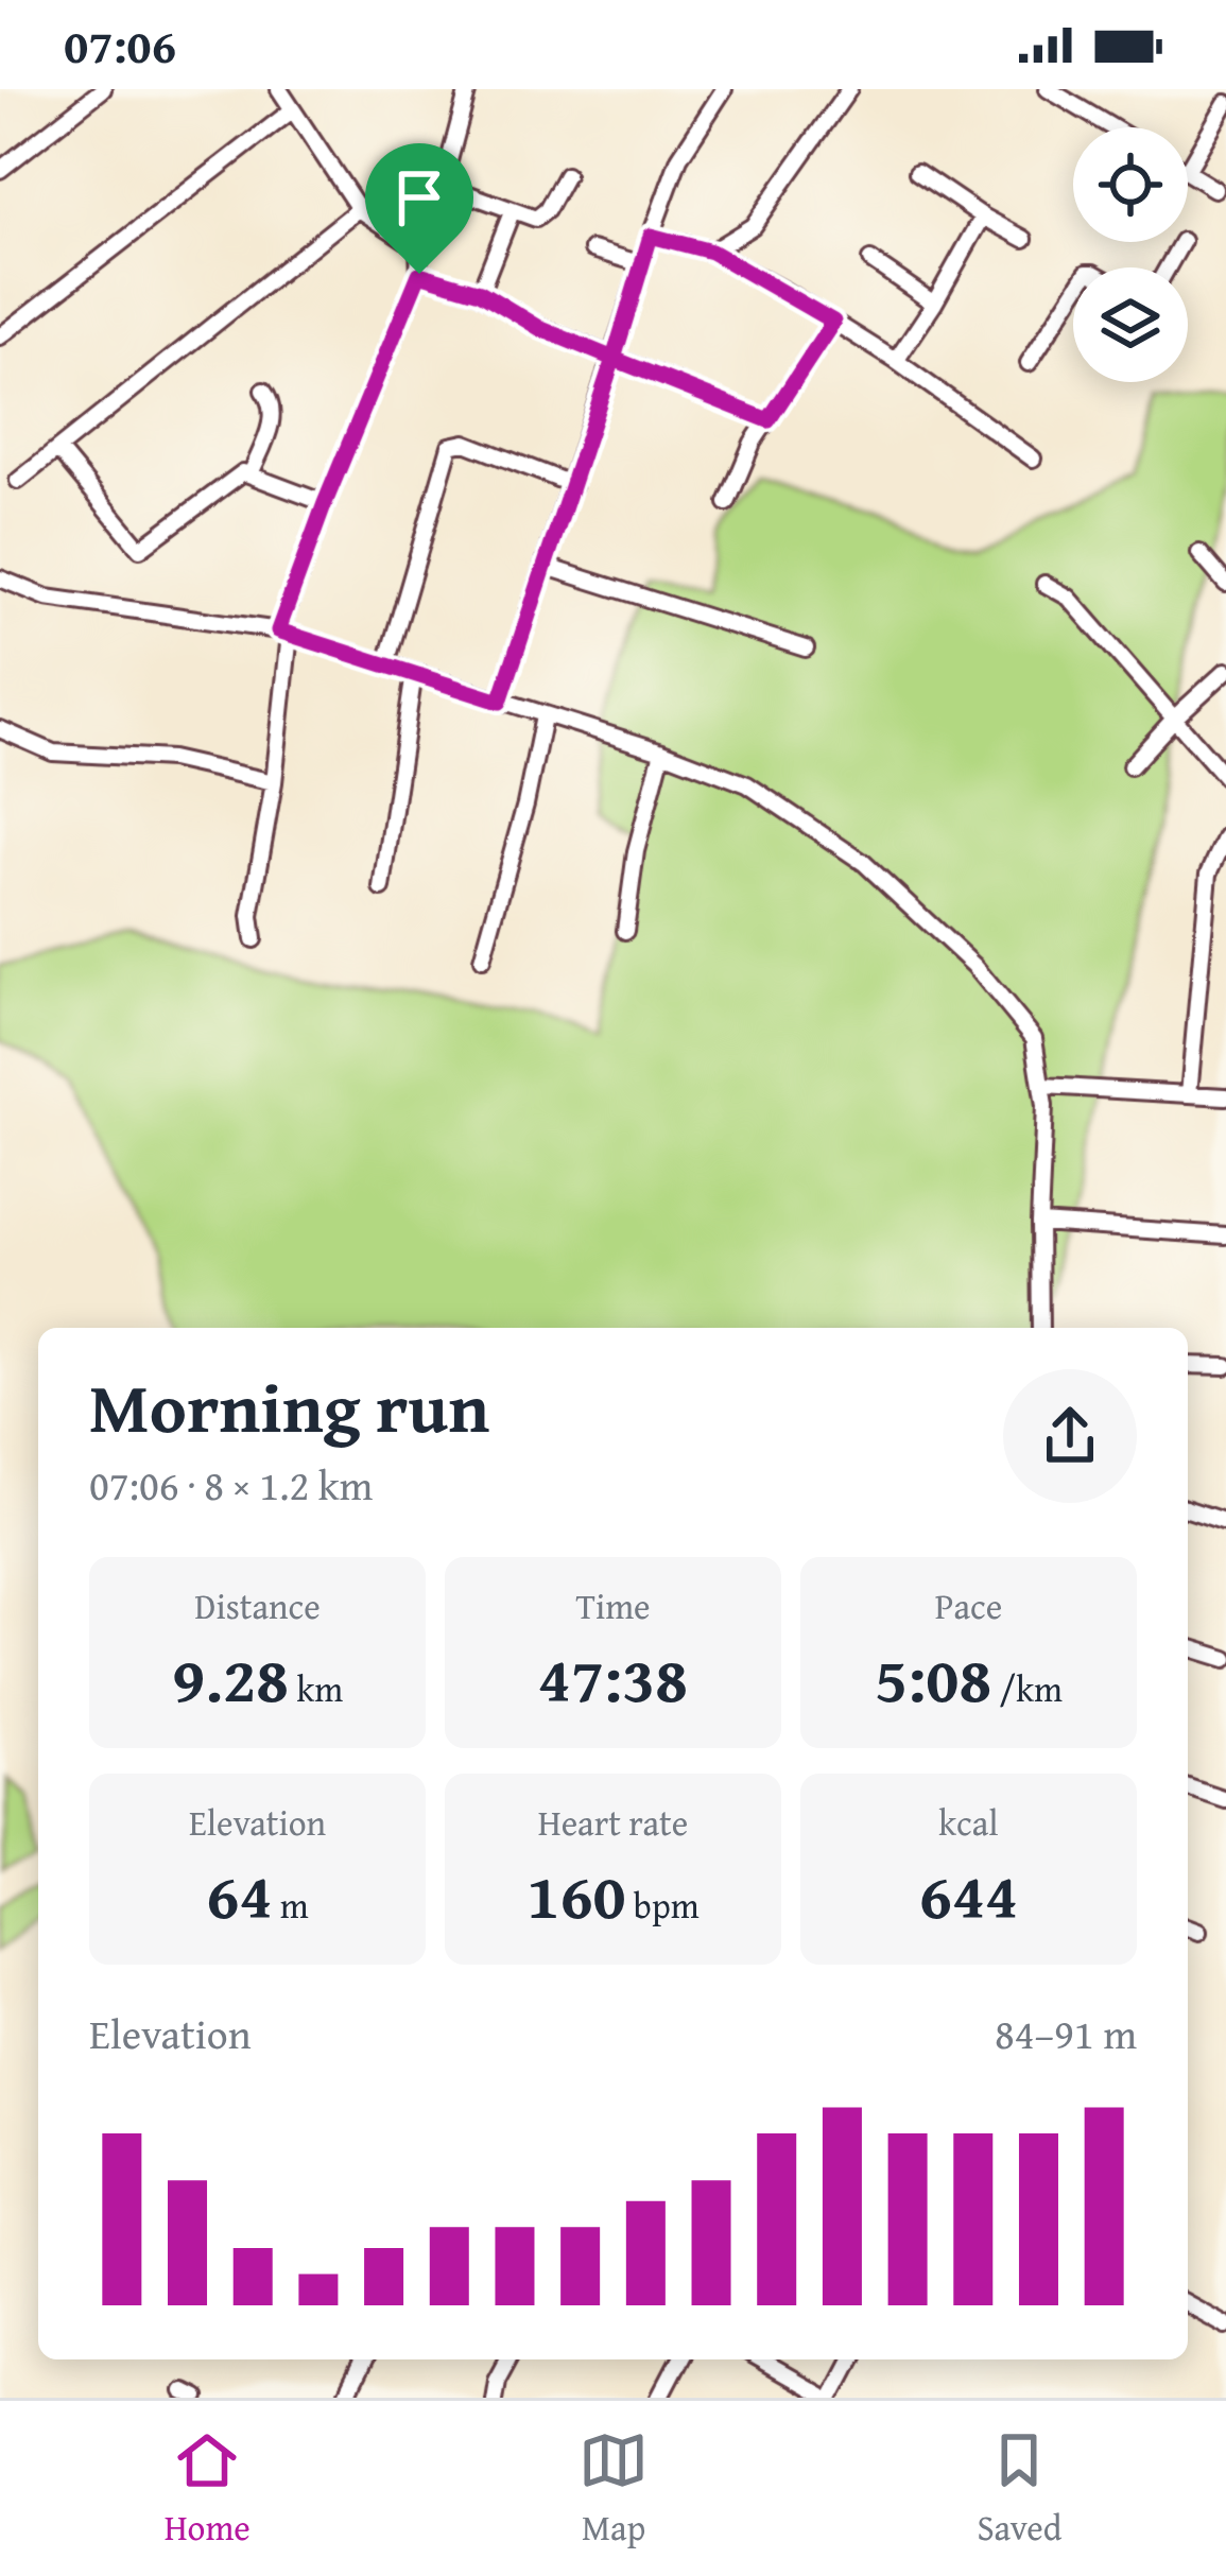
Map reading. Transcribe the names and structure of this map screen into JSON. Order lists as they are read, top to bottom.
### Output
{
  "page": {
    "status": "07:06",
    "heading": ["Morning run", "07:06 · 8 × 1.2 km"],
    "stats": [
      ["Distance", "9.28 km"],
      ["Time", "47:38"],
      ["Pace", "5:08 /km"],
      ["Elevation", "64 m"],
      ["Heart rate", "160 bpm"],
      ["kcal", "644"]
    ],
    "chart": ["Elevation", "84–91 m"],
    "tabs": ["Home", "Map", "Saved"]
  }
}
